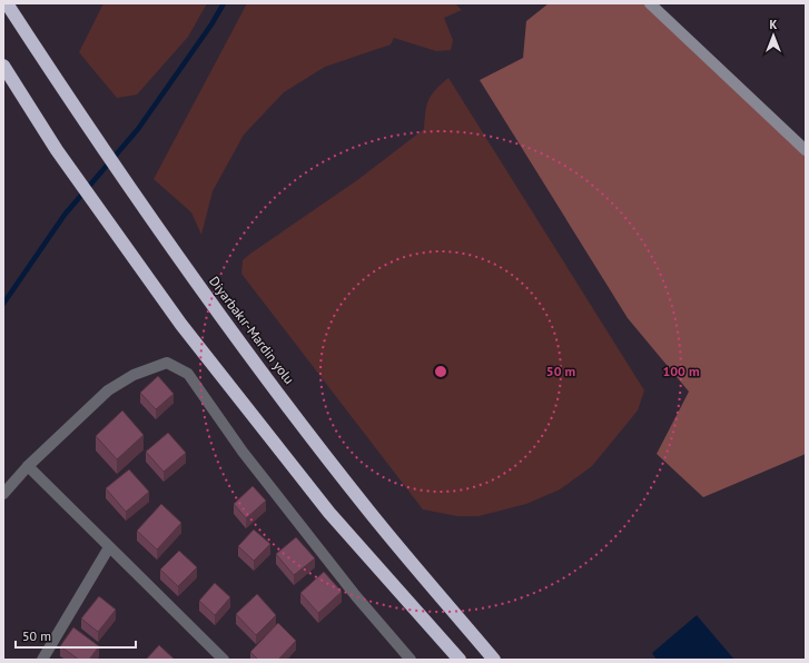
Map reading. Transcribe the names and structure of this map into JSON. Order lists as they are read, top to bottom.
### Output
{
  "streets": {
    "highway": ["Diyarbakır-Mardin yolu"]
  },
  "scale_bar": "50 m",
  "north": "top",
  "rings": ["50 m", "100 m"]
}
